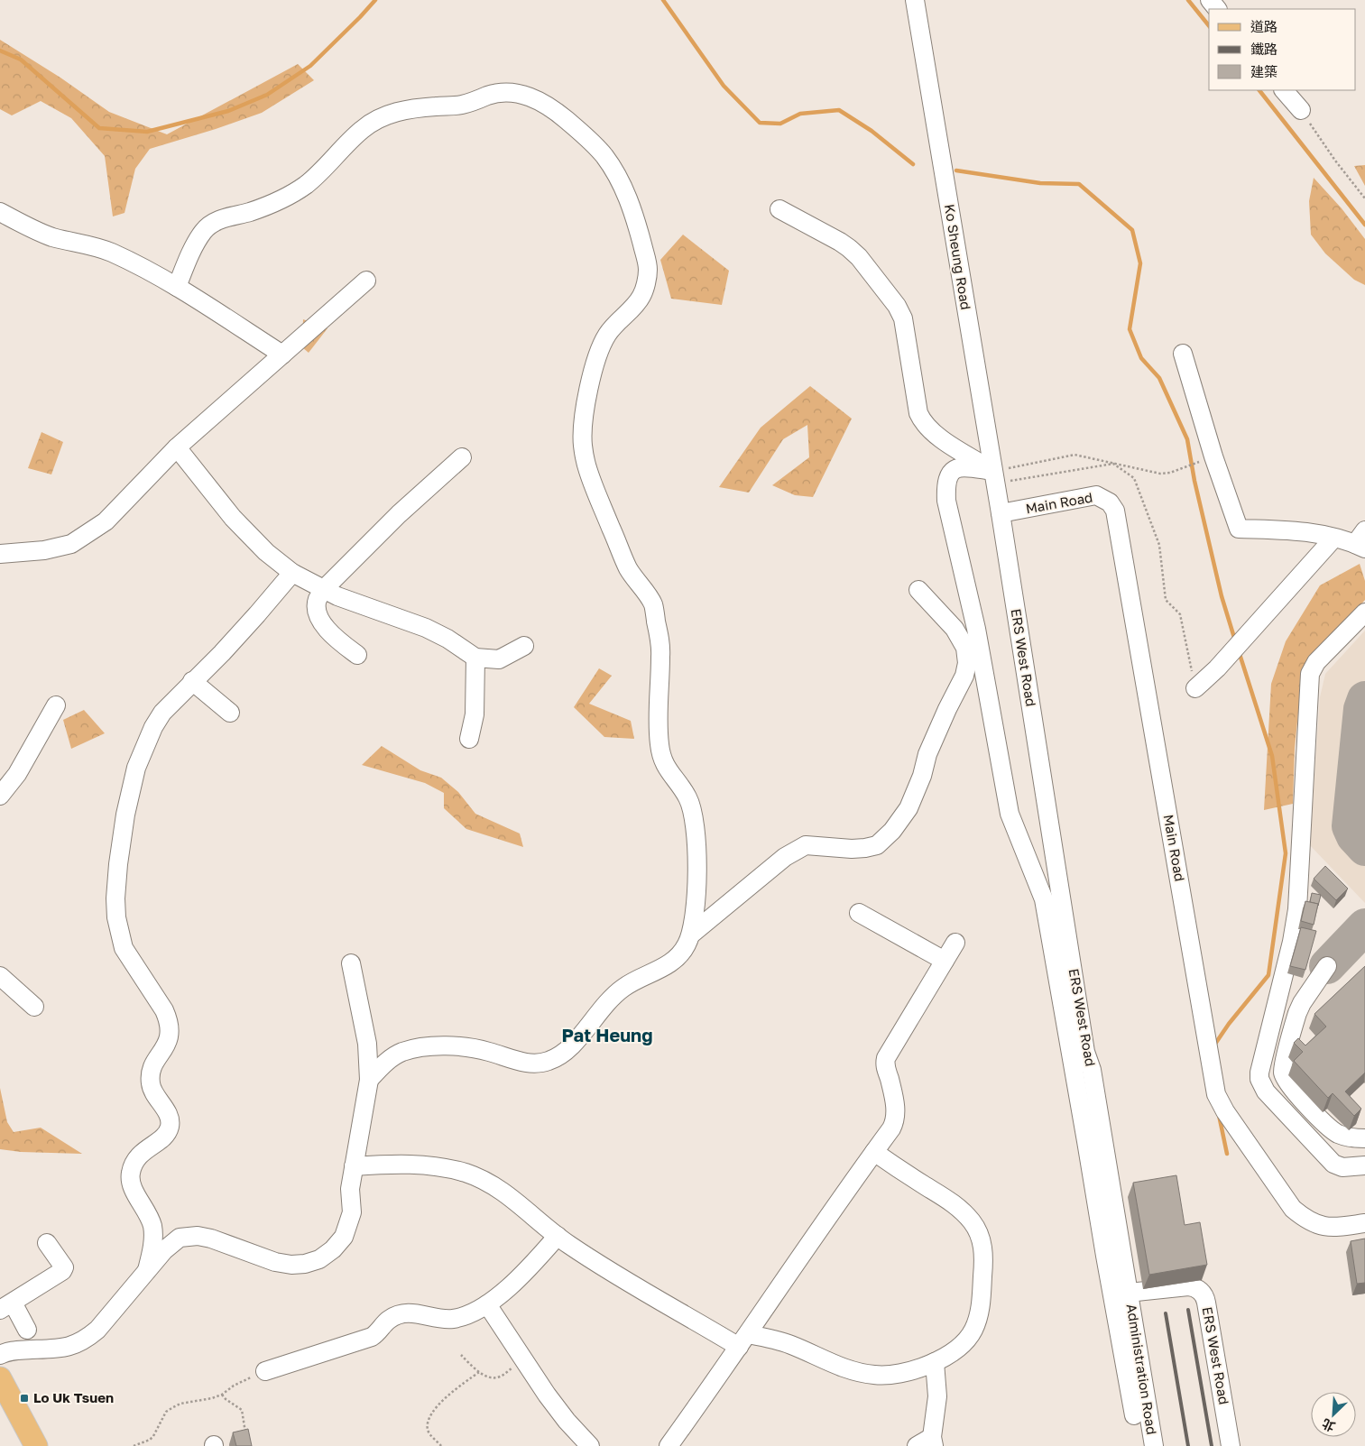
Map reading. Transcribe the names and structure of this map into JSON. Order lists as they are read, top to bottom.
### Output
{
  "streets": {
    "street": [
      "Ko Sheung Road",
      "Main Road",
      "ERS West Road",
      "Administration Road"
    ]
  },
  "crossings": [
    ["Ko Sheung Road", "Main Road"],
    ["Ko Sheung Road", "ERS West Road"],
    ["Main Road", "ERS West Road"],
    ["ERS West Road", "Administration Road"]
  ],
  "districts": ["Pat Heung"],
  "places": {
    "transit": ["Lo Uk Tsuen"]
  },
  "legend": ["道路", "鐵路", "建築"],
  "north": "bottom left"
}
